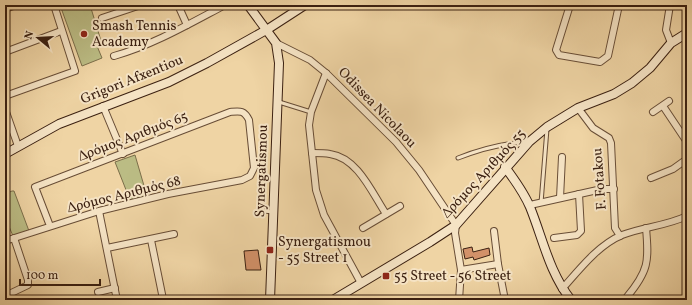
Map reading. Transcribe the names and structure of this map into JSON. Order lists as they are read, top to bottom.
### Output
{
  "streets": {
    "street": [
      "Grigori Afxentiou",
      "Odissea Nicolaou",
      "Δρόμος Αριθμός 65",
      "Synergatismou",
      "Δρόμος Αριθμός 55",
      "F. Fotakou",
      "Δρόμος Αριθμός 68"
    ]
  },
  "crossings": [
    ["Odissea Nicolaou", "Synergatismou"],
    ["Odissea Nicolaou", "Δρόμος Αριθμός 55"],
    ["Δρόμος Αριθμός 65", "Δρόμος Αριθμός 68"],
    ["Δρόμος Αριθμός 55", "F. Fotakou"]
  ],
  "places": {
    "other": ["Smash Tennis Academy"],
    "transit": ["Synergatismou - 55 Street 1", "55 Street - 56 Street"]
  },
  "scale_bar": "100 m",
  "north": "left"
}
